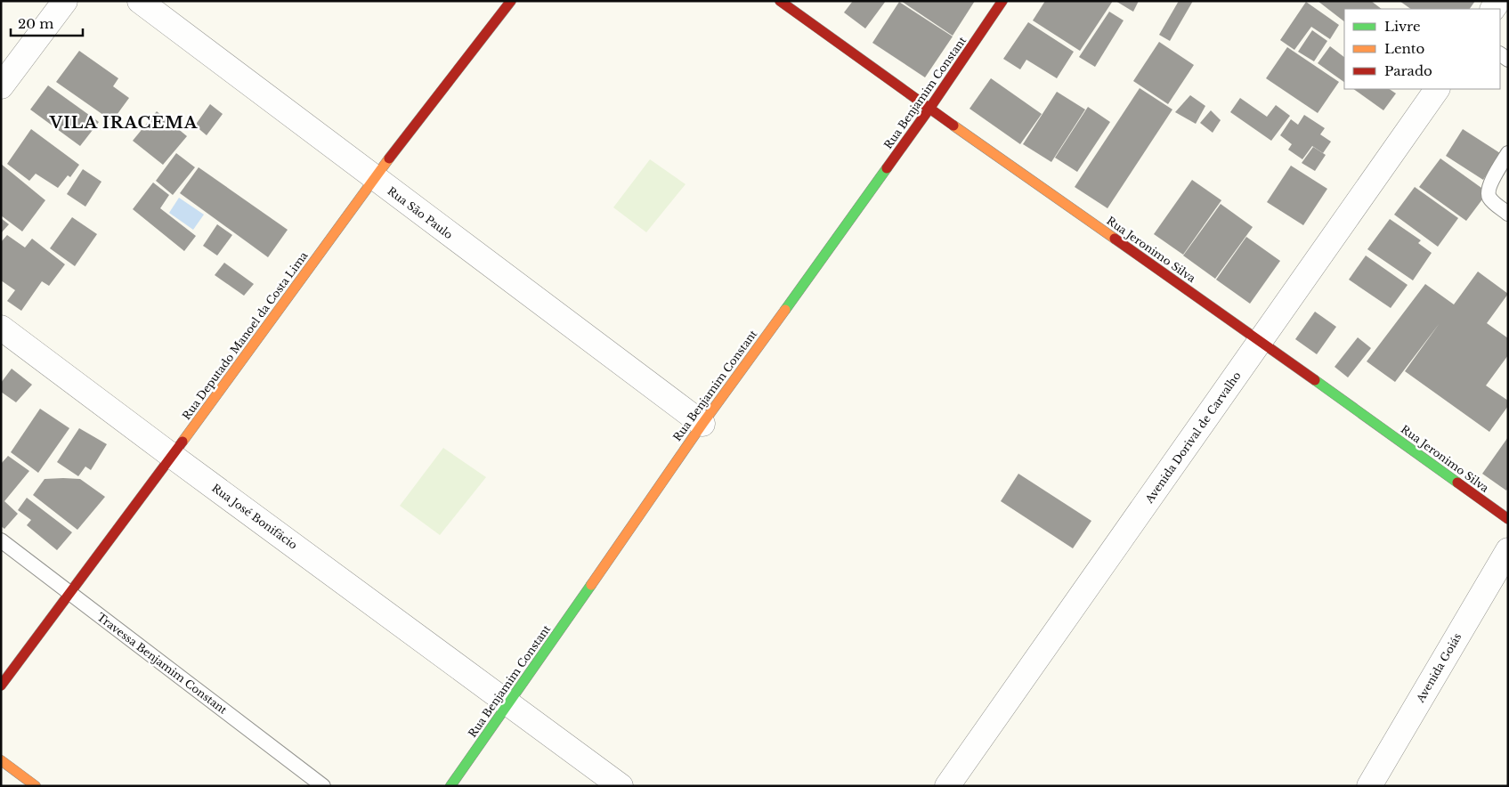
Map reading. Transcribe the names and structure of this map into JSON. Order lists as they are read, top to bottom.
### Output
{
  "streets": {
    "street": [
      "Rua Benjamim Constant",
      "Rua São Paulo",
      "Rua Jeronimo Silva",
      "Rua Deputado Manoel da Costa Lima",
      "Avenida Dorival de Carvalho",
      "Rua José Bonifácio",
      "Avenida Goiás"
    ],
    "lane": ["Travessa Benjamim Constant"]
  },
  "crossings": [
    ["Rua Benjamim Constant", "Rua São Paulo"],
    ["Rua Benjamim Constant", "Rua Jeronimo Silva"],
    ["Rua Benjamim Constant", "Rua José Bonifácio"],
    ["Rua São Paulo", "Rua Deputado Manoel da Costa Lima"],
    ["Rua Jeronimo Silva", "Avenida Dorival de Carvalho"],
    ["Rua Deputado Manoel da Costa Lima", "Rua José Bonifácio"],
    ["Rua Deputado Manoel da Costa Lima", "Travessa Benjamim Constant"]
  ],
  "districts": ["VILA IRACEMA"],
  "legend": ["Livre", "Lento", "Parado"],
  "scale_bar": "20 m"
}
